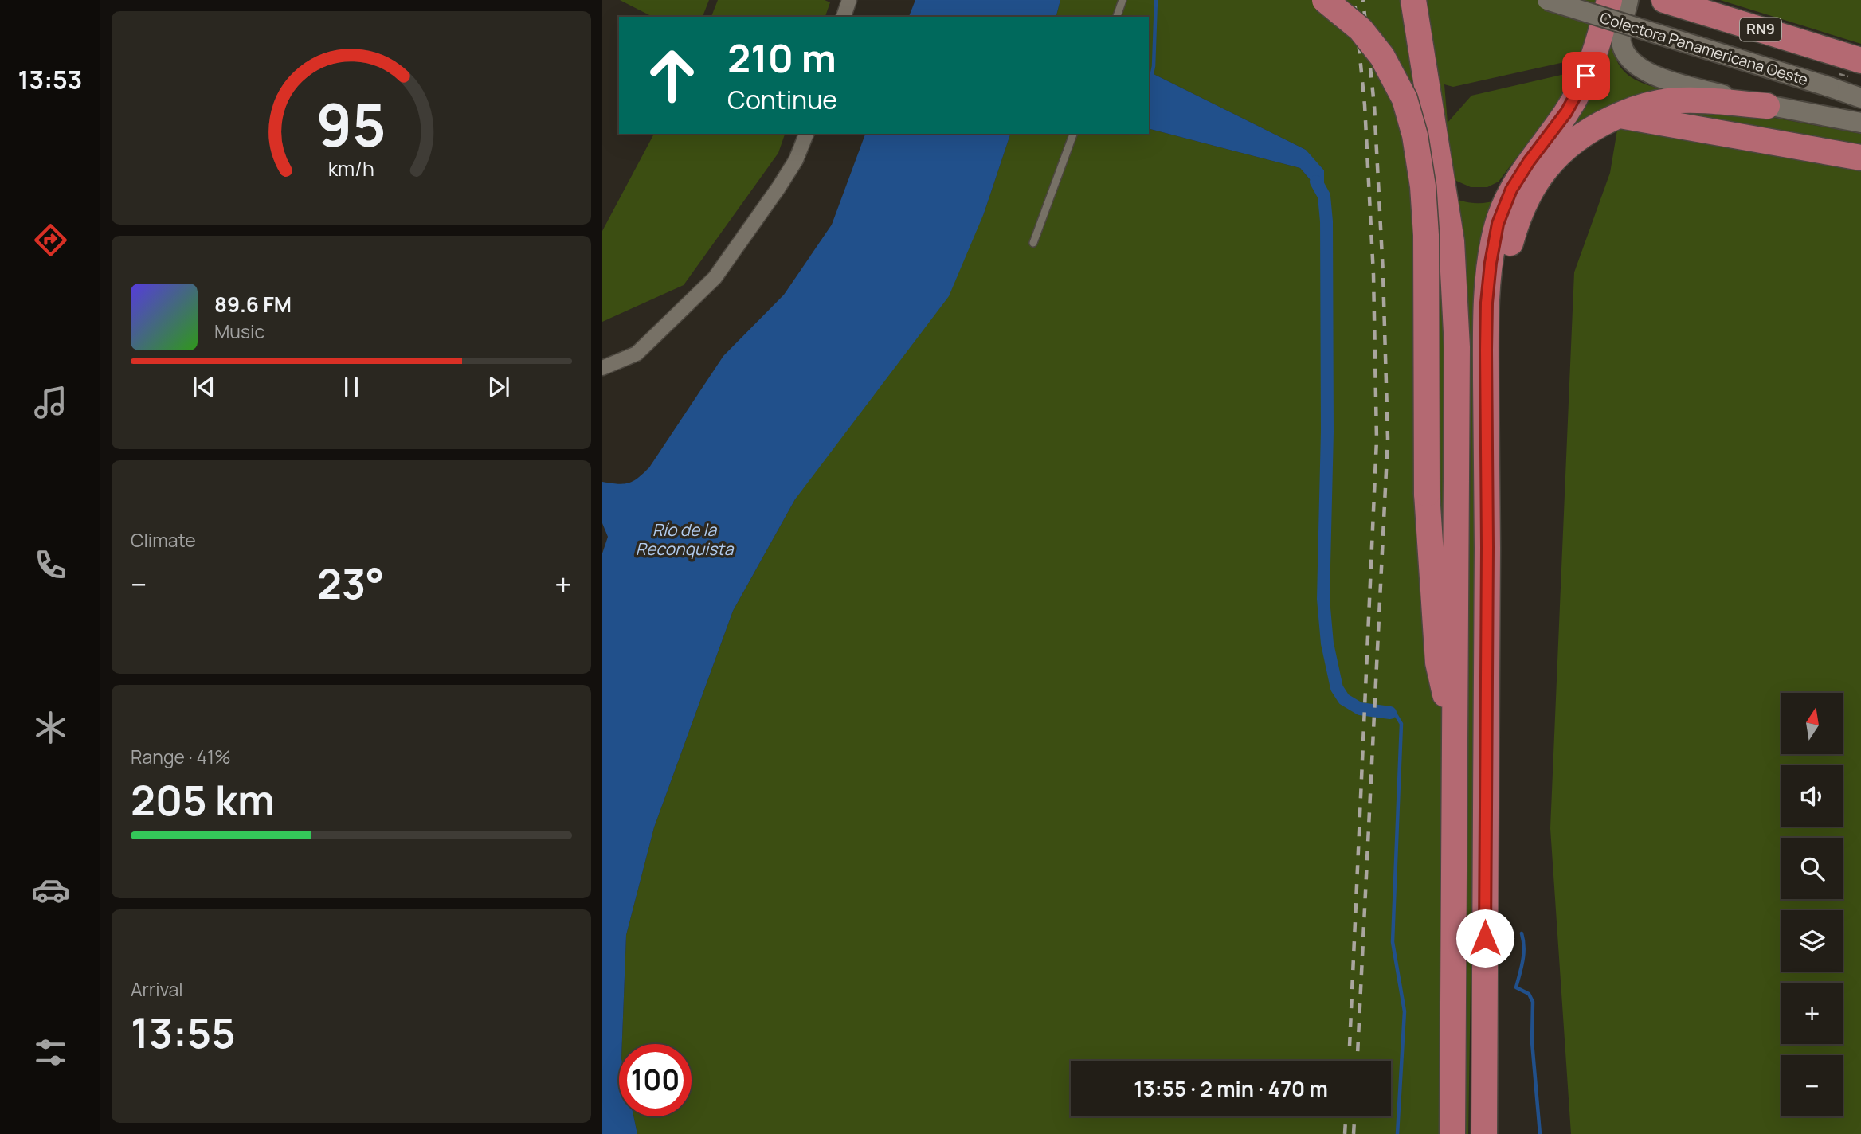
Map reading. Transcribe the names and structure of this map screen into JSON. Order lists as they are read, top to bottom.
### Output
{
  "streets": {
    "highway": ["RN9"],
    "main road": ["Colectora Panamericana Oeste"]
  },
  "water": ["Río de la Reconquista"],
  "north": "top",
  "page": {
    "tabs": "13:53",
    "turn": ["210 m", "Continue"],
    "song": ["89.6 FM", "Music"],
    "tile": [
      "Climate",
      ["Range · 41%", "205 km"],
      ["Arrival", "13:55"]
    ],
    "heat": ["−", "23°", "+"],
    "map_buttons": ["+", "−"],
    "limit": "100",
    "trip": "13:55 · 2 min · 470 m",
    "gauge": ["95", "km/h"]
  }
}
